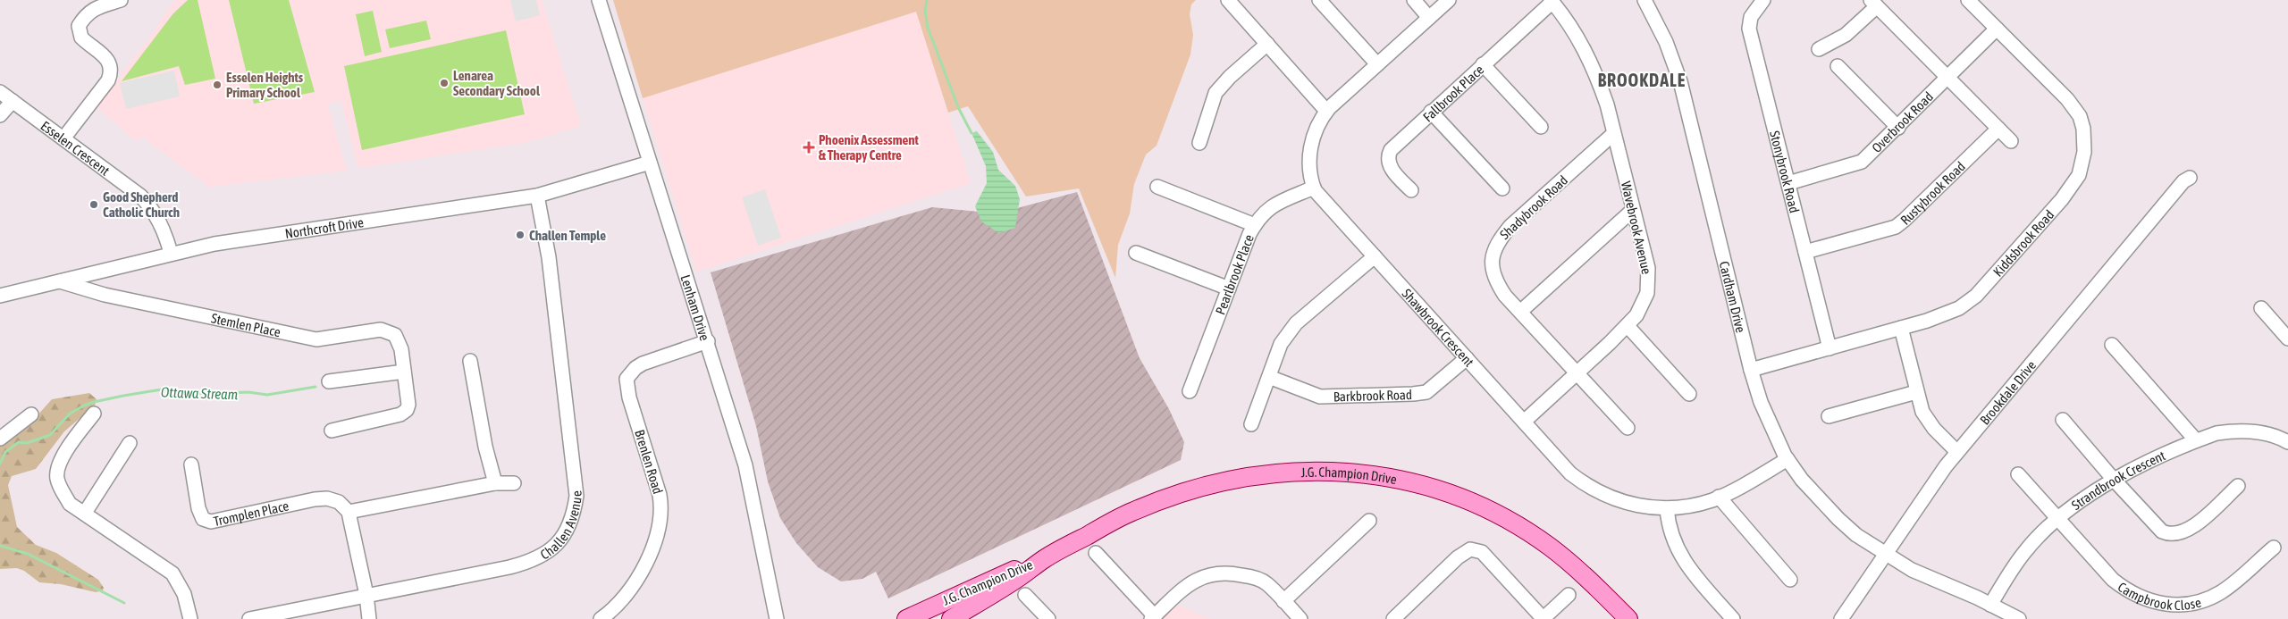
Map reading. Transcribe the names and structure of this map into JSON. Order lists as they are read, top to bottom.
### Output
{
  "streets": {
    "main road": ["J.G. Champion Drive"],
    "street": [
      "Fallbrook Place",
      "Overbrook Road",
      "Esselen Crescent",
      "Stonybrook Road",
      "Rustybrook Road",
      "Shadybrook Road",
      "Northcroft Drive",
      "Wavebrook Avenue",
      "Kiddsbrook Road",
      "Pearlbrook Place",
      "Cardham Drive",
      "Lenham Drive",
      "Stemlen Place",
      "Shawbrook Crescent",
      "Brookdale Drive",
      "Barkbrook Road",
      "Brenlen Road",
      "Strandbrook Crescent",
      "Tromplen Place",
      "Challen Avenue",
      "Campbrook Close"
    ]
  },
  "crossings": [
    ["Fallbrook Place", "Wavebrook Avenue"],
    ["Overbrook Road", "Stonybrook Road"],
    ["Overbrook Road", "Kiddsbrook Road"],
    ["Esselen Crescent", "Northcroft Drive"],
    ["Stonybrook Road", "Rustybrook Road"],
    ["Stonybrook Road", "Kiddsbrook Road"],
    ["Shadybrook Road", "Wavebrook Avenue"],
    ["Northcroft Drive", "Lenham Drive"],
    ["Northcroft Drive", "Stemlen Place"],
    ["Northcroft Drive", "Challen Avenue"],
    ["Wavebrook Avenue", "Shawbrook Crescent"],
    ["Kiddsbrook Road", "Cardham Drive"],
    ["Pearlbrook Place", "Shawbrook Crescent"],
    ["Cardham Drive", "Shawbrook Crescent"],
    ["Cardham Drive", "Brookdale Drive"],
    ["Cardham Drive", "Strandbrook Crescent"],
    ["Lenham Drive", "Brenlen Road"],
    ["Shawbrook Crescent", "Barkbrook Road"],
    ["Strandbrook Crescent", "Campbrook Close"]
  ],
  "districts": ["BROOKDALE"],
  "water": ["Ottawa Stream"],
  "places": {
    "other": [
      "Lenarea Secondary School",
      "Esselen Heights Primary School",
      "Good Shepherd Catholic Church",
      "Challen Temple"
    ],
    "health": ["Phoenix Assessment & Therapy Centre"]
  }
}
